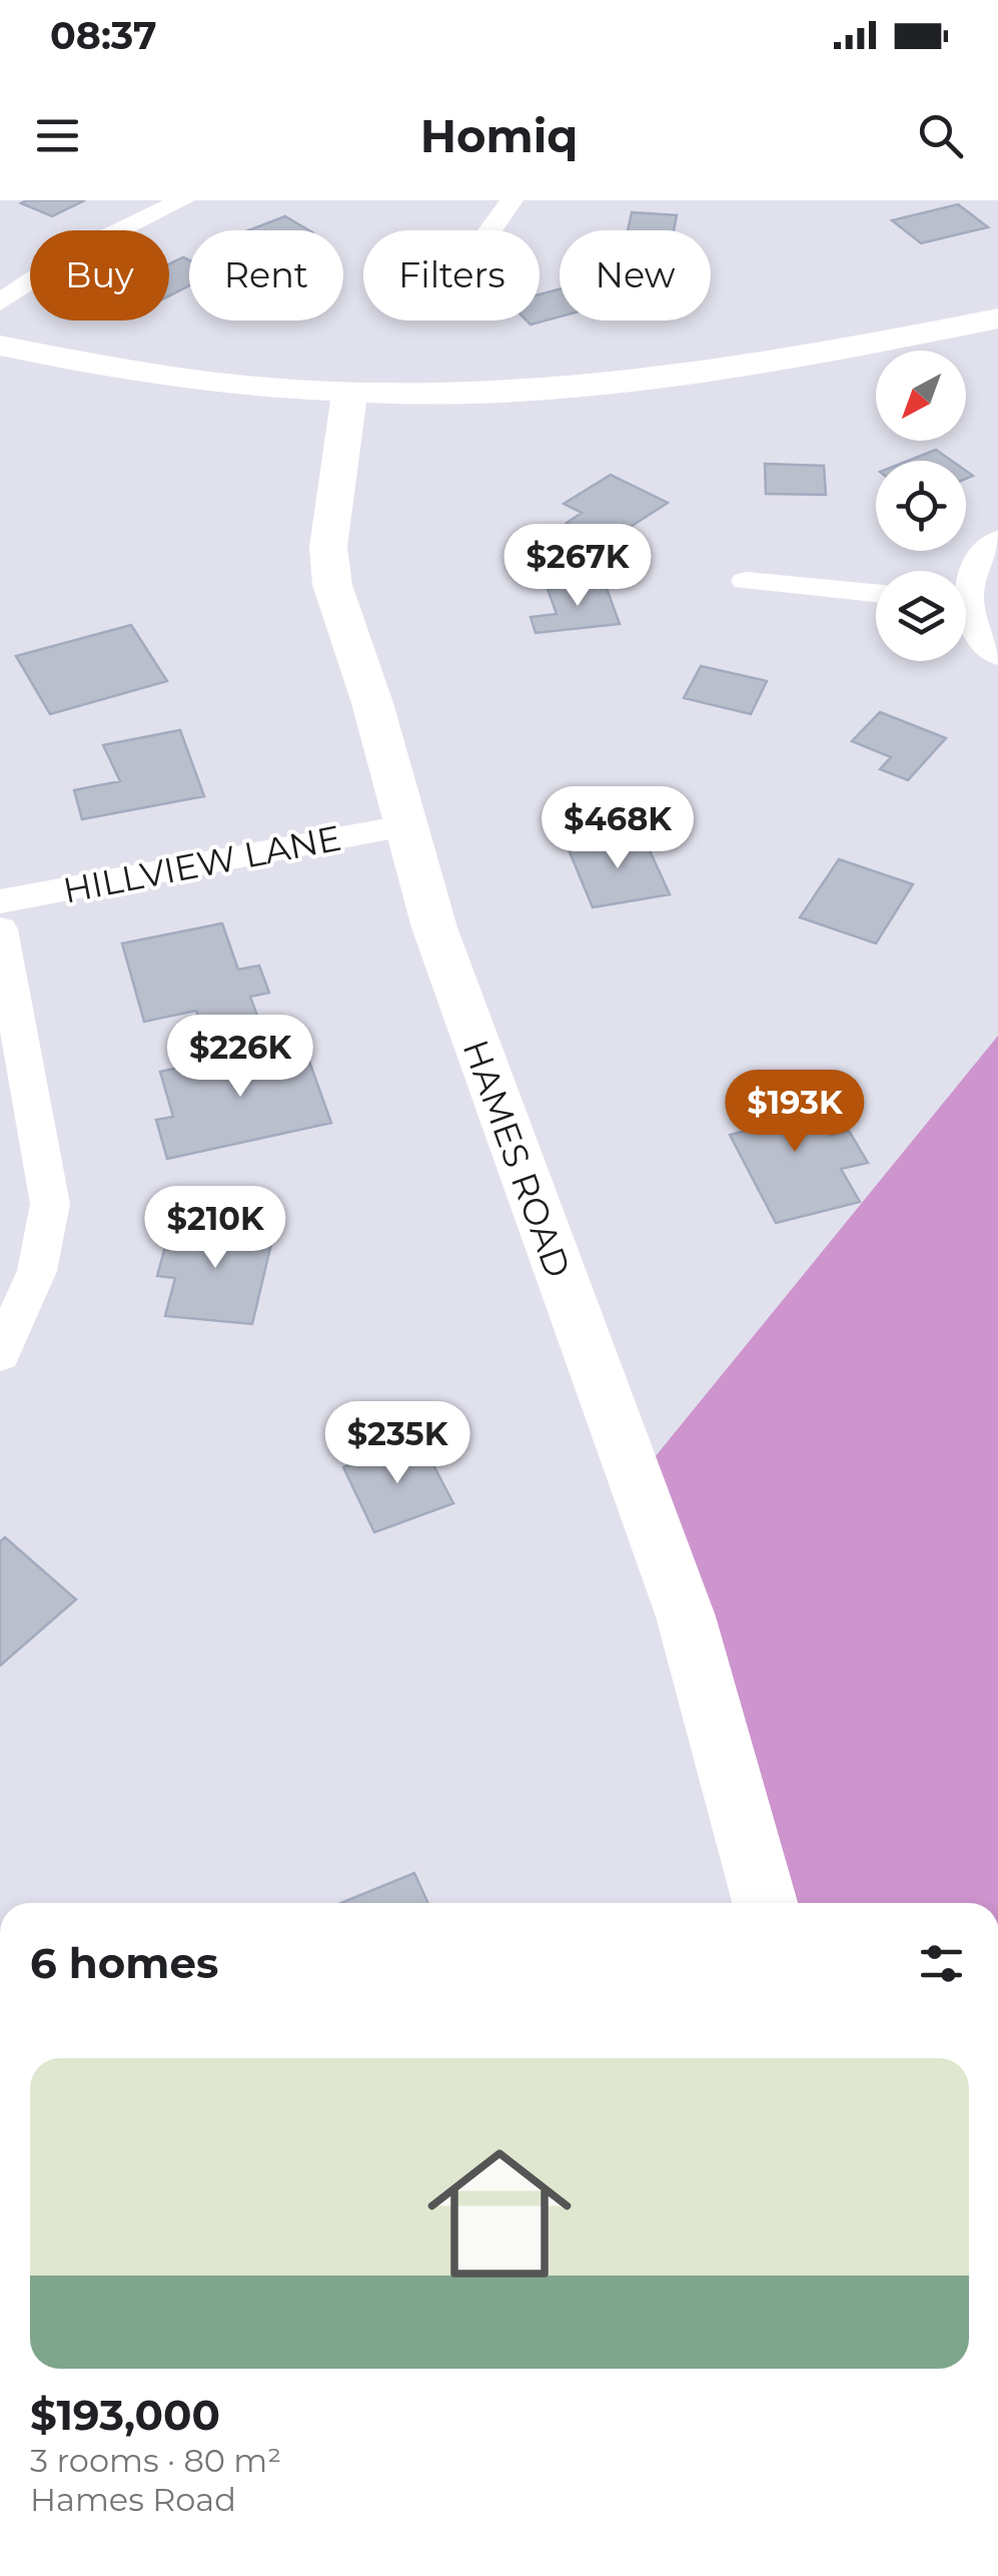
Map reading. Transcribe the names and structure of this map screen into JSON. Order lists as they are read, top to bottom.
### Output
{
  "streets": {
    "street": ["HILLVIEW LANE", "HAMES ROAD"]
  },
  "crossings": [
    ["HILLVIEW LANE", "HAMES ROAD"]
  ],
  "north": "bottom left",
  "page": {
    "status": "08:37",
    "header": "Homiq",
    "chip": [
      "Buy",
      "Rent",
      "Filters",
      "New"
    ],
    "price": [
      "$267K",
      "$468K",
      "$226K",
      "$193K",
      "$210K",
      "$235K"
    ],
    "heading": "6 homes",
    "list": [
      {
        "name": "$193,000",
        "note": "3 rooms · 80 m² · Hames Road"
      }
    ]
  }
}
